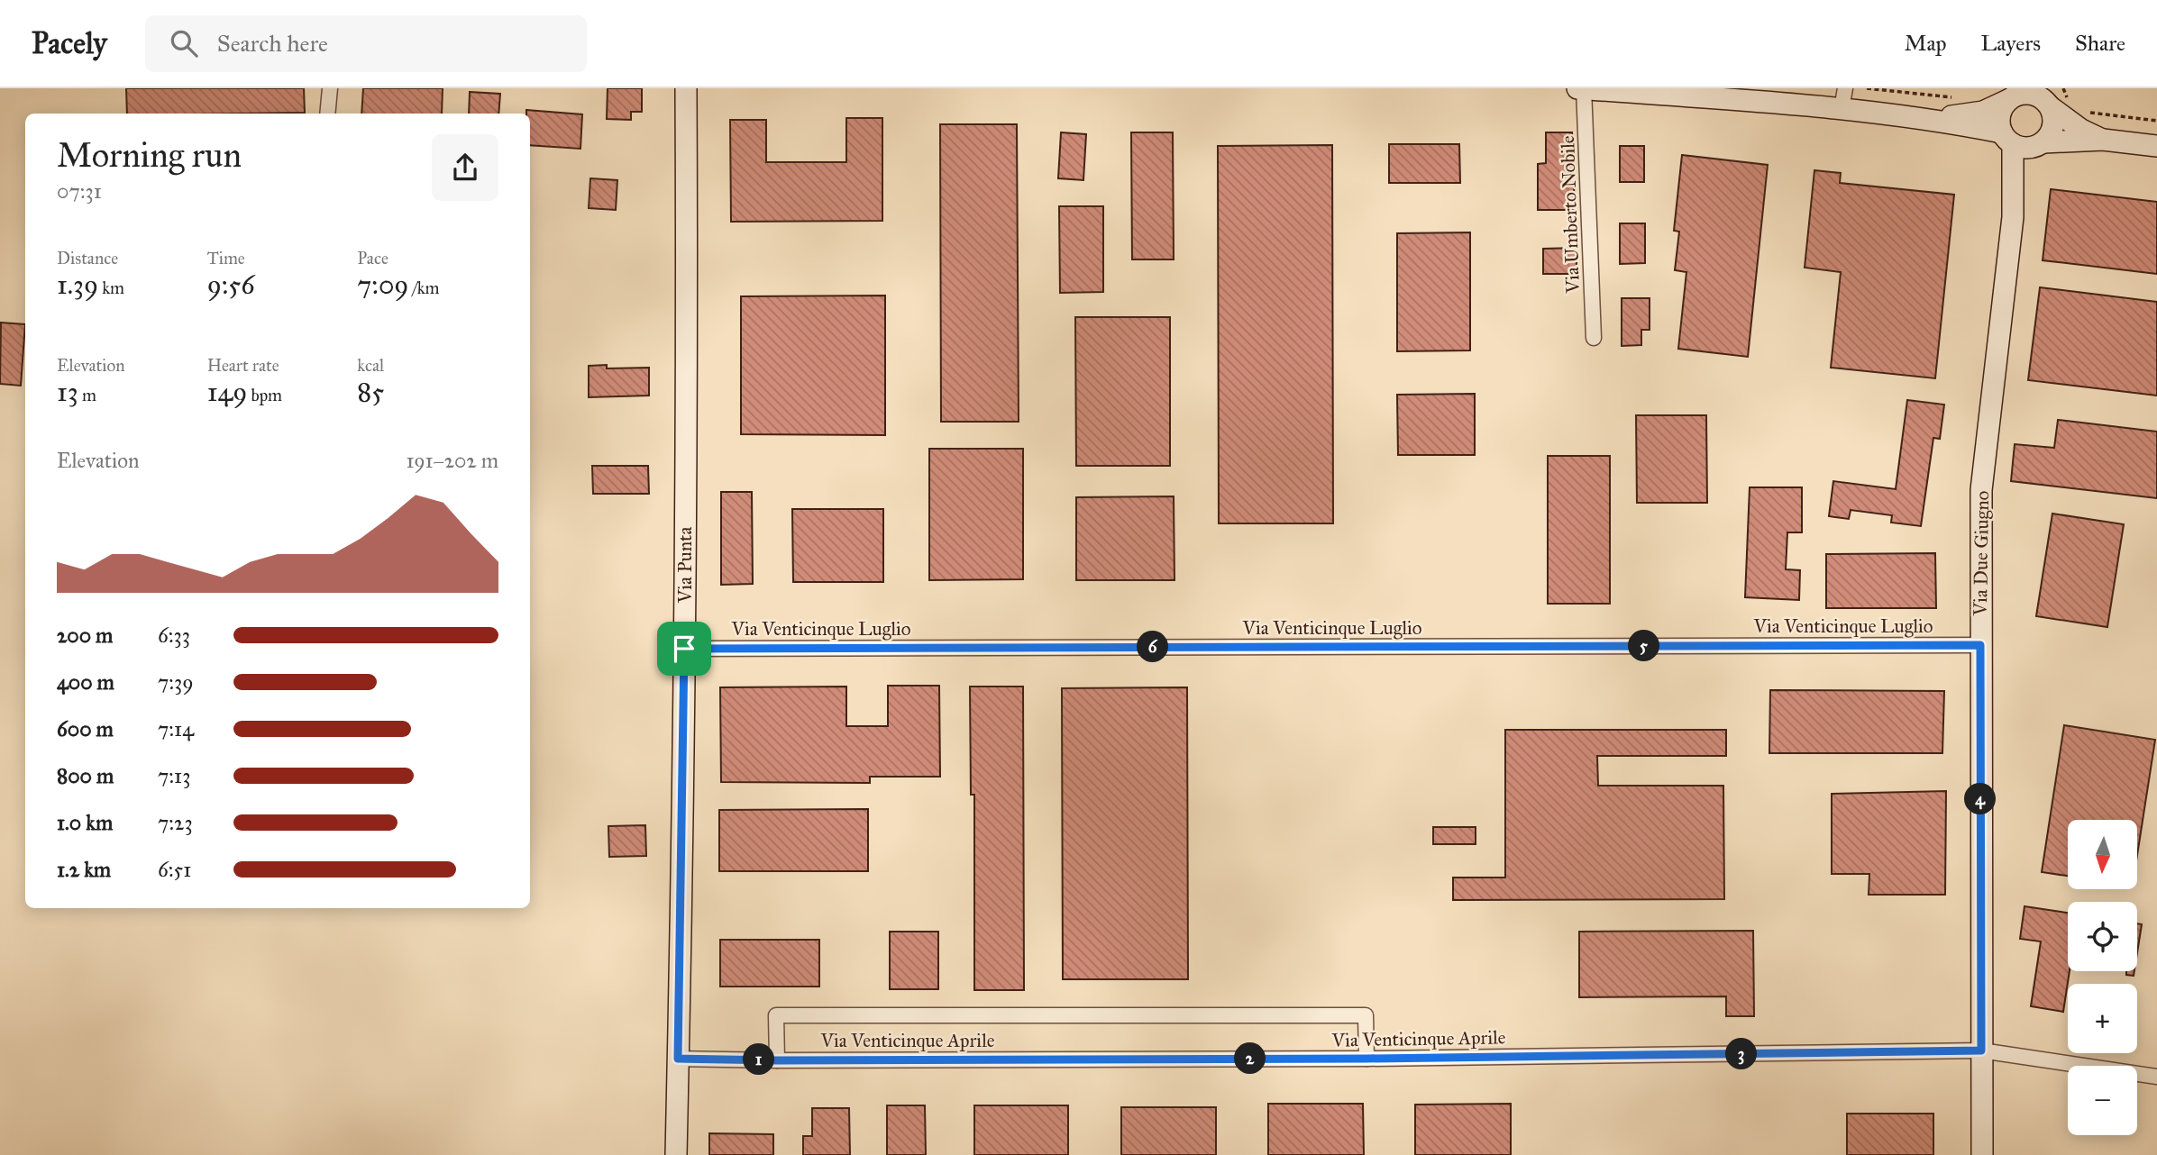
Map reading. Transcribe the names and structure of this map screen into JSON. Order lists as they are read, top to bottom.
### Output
{
  "streets": {
    "street": [
      "Via Umberto Nobile",
      "Via Due Giugno",
      "Via Punta",
      "Via Venticinque Luglio",
      "Via Venticinque Aprile"
    ]
  },
  "crossings": [
    ["Via Due Giugno", "Via Venticinque Luglio"],
    ["Via Due Giugno", "Via Venticinque Aprile"],
    ["Via Punta", "Via Venticinque Luglio"],
    ["Via Punta", "Via Venticinque Aprile"]
  ],
  "north": "bottom",
  "page": {
    "header": "Pacely",
    "search": "Search here",
    "nav": ["Map", "Layers", "Share"],
    "heading": ["Morning run", "07:31"],
    "stats": [
      ["Distance", "1.39 km"],
      ["Time", "9:56"],
      ["Pace", "7:09 /km"],
      ["Elevation", "13 m"],
      ["Heart rate", "149 bpm"],
      ["kcal", "85"]
    ],
    "chart": ["Elevation", "191–202 m"],
    "list": [
      {
        "name": "200 m",
        "note": "6:33"
      },
      {
        "name": "400 m",
        "note": "7:39"
      },
      {
        "name": "600 m",
        "note": "7:14"
      },
      {
        "name": "800 m",
        "note": "7:13"
      },
      {
        "name": "1.0 km",
        "note": "7:23"
      },
      {
        "name": "1.2 km",
        "note": "6:51"
      }
    ],
    "pins": [
      "5",
      "6",
      "4",
      "3",
      "2",
      "1"
    ],
    "map_buttons": ["+", "−"]
  }
}
